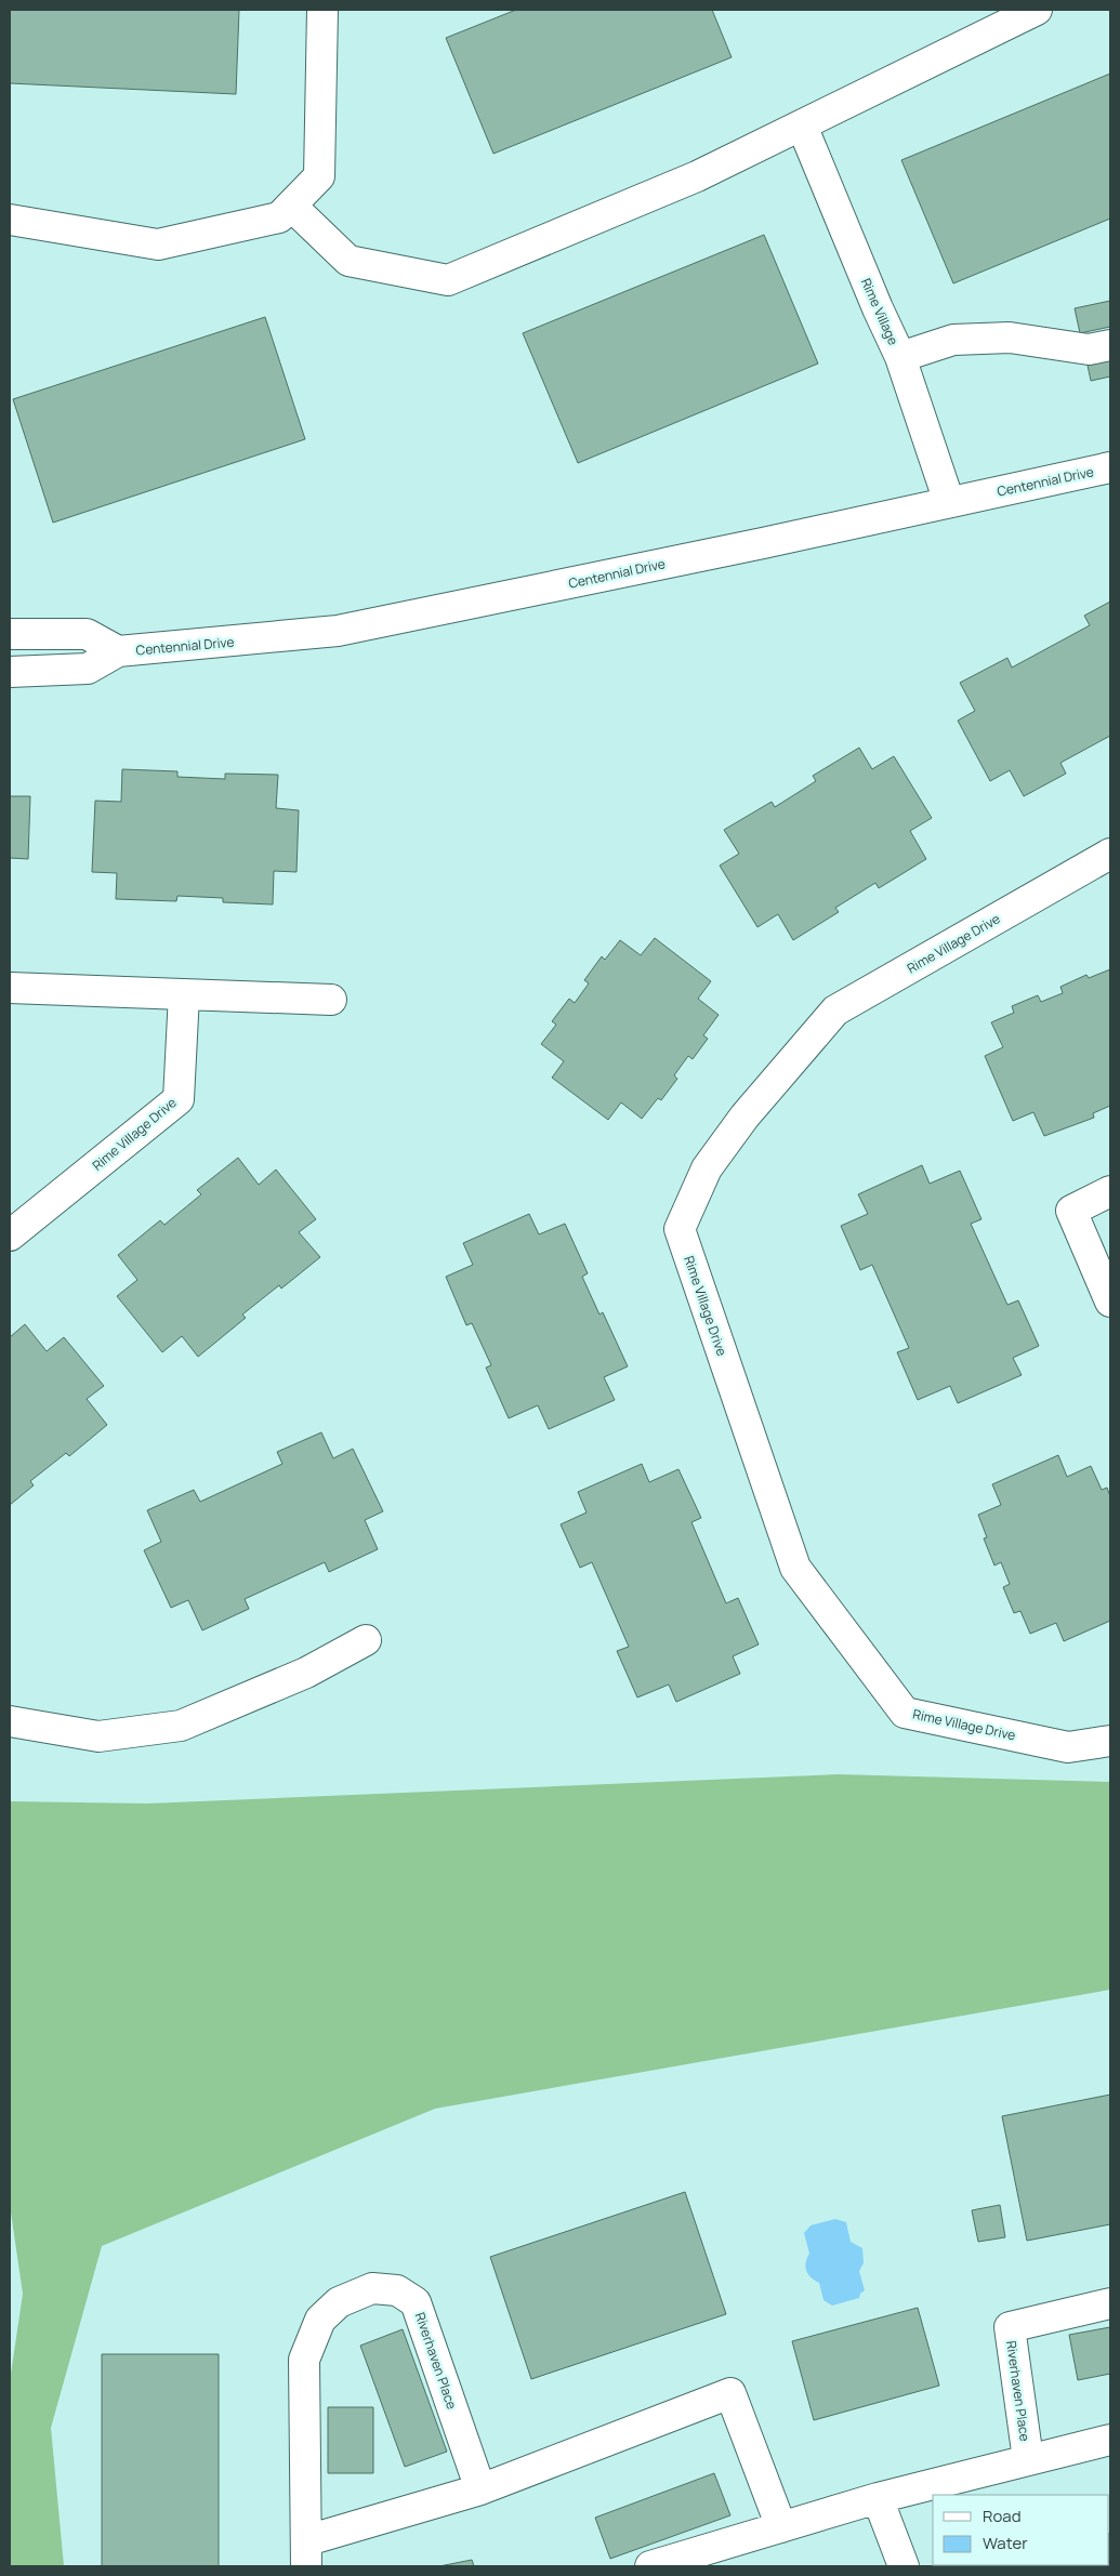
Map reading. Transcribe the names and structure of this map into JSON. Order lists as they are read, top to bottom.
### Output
{
  "streets": {
    "street": [
      "Rime Village",
      "Centennial Drive",
      "Rime Village Drive",
      "Riverhaven Place"
    ]
  },
  "crossings": [
    ["Rime Village", "Centennial Drive"]
  ],
  "legend": ["Road", "Water"]
}
